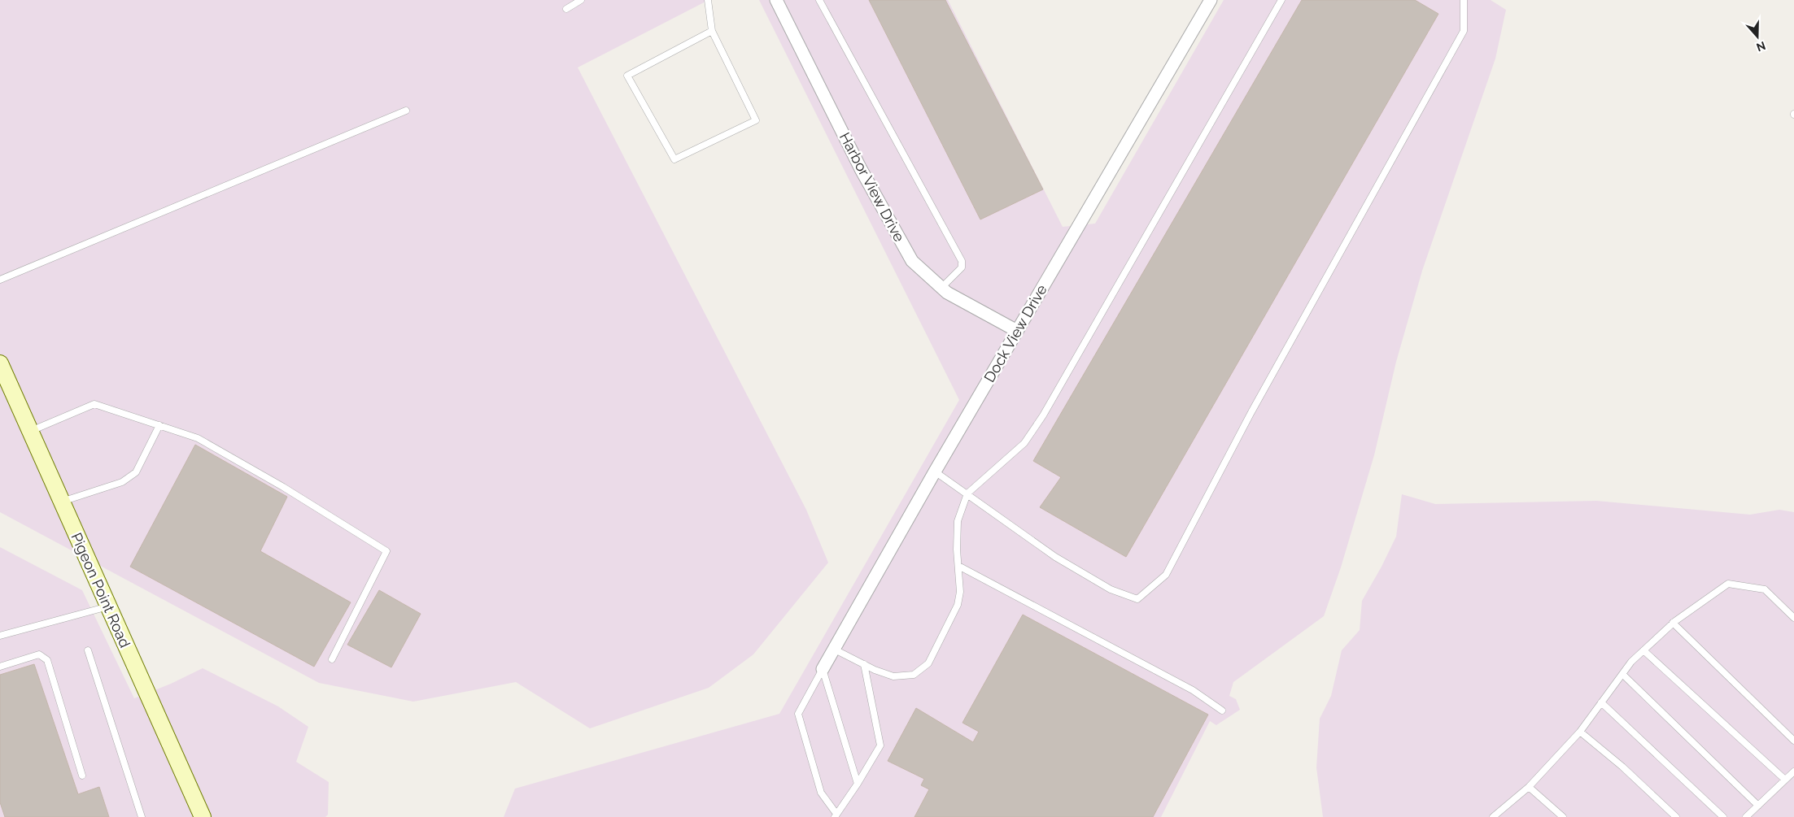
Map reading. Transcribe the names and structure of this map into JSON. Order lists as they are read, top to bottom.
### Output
{
  "streets": {
    "street": ["Harbor View Drive", "Dock View Drive", "Pigeon Point Road"]
  },
  "crossings": [
    ["Harbor View Drive", "Dock View Drive"]
  ],
  "north": "bottom"
}
